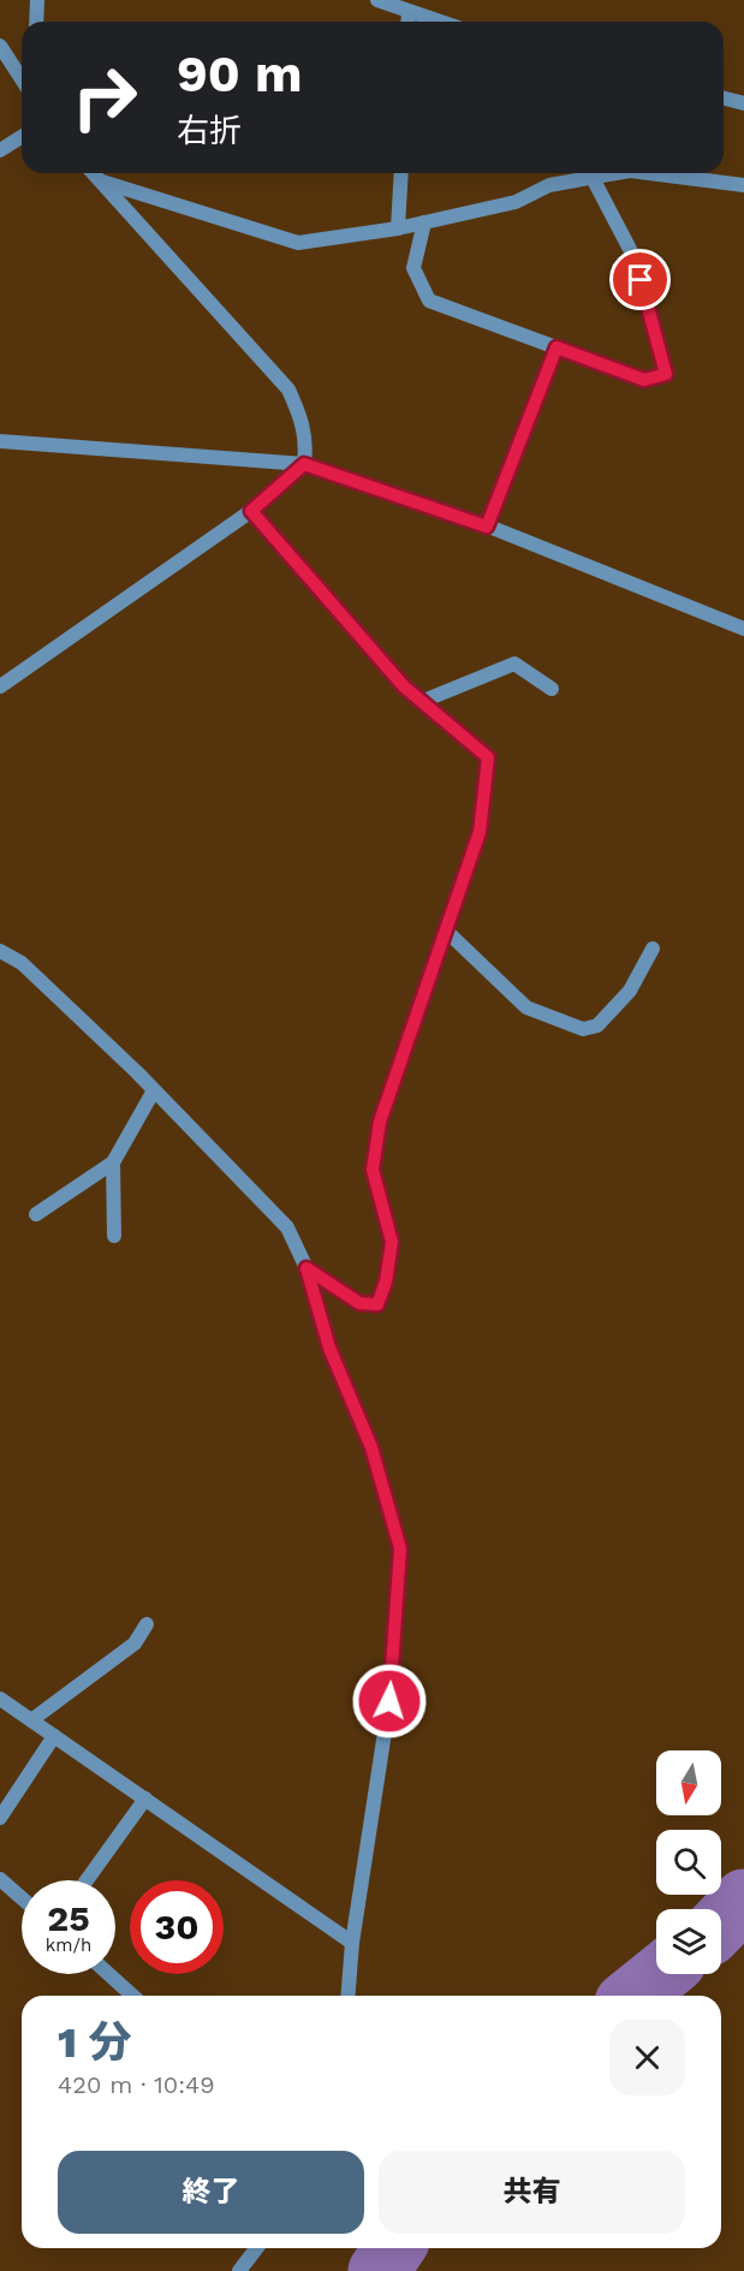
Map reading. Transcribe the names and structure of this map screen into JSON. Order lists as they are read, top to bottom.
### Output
{
  "north": "bottom",
  "page": {
    "turn": ["90 m", "右折"],
    "speed": "25 km/h",
    "limit": "30",
    "heading": ["1 分", "420 m · 10:49"],
    "buttons": ["終了", "共有"]
  }
}
